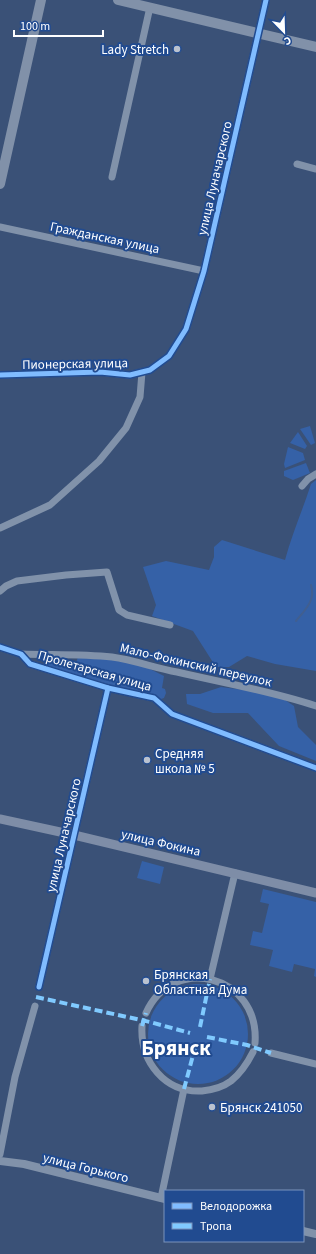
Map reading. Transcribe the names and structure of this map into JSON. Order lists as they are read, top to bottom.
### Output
{
  "streets": {
    "main road": ["улица Фокина"],
    "street": [
      "улица Луначарского",
      "Гражданская улица",
      "Пионерская улица",
      "Мало-Фокинский переулок",
      "Пролетарская улица",
      "улица Горького"
    ]
  },
  "crossings": [
    ["улица Луначарского", "Гражданская улица"],
    ["улица Луначарского", "Пионерская улица"],
    ["улица Луначарского", "Пролетарская улица"],
    ["улица Луначарского", "улица Фокина"],
    ["Мало-Фокинский переулок", "Пролетарская улица"]
  ],
  "districts": ["Брянск"],
  "places": [
    "Lady Stretch",
    "Средняя школа № 5",
    "Брянская Областная Дума",
    "Брянск 241050"
  ],
  "legend": ["Велодорожка", "Тропа"],
  "scale_bar": "100 m",
  "north": "bottom right"
}
